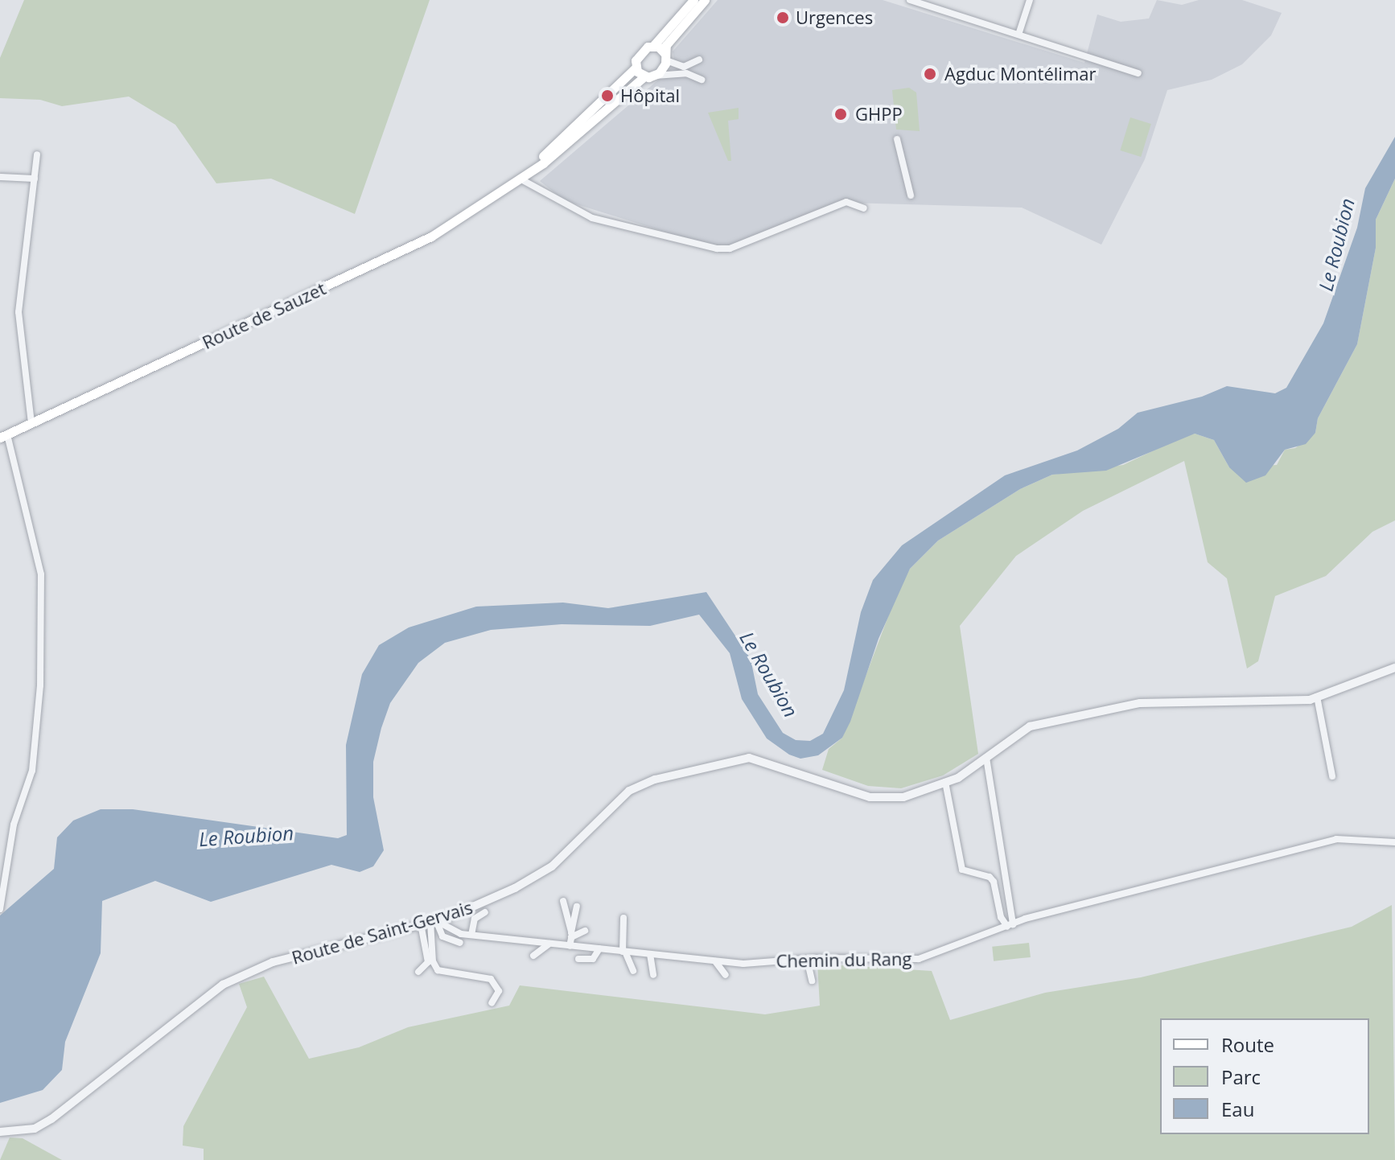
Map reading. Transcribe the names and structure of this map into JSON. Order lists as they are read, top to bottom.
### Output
{
  "streets": {
    "main road": ["Route de Sauzet"],
    "street": ["Route de Saint-Gervais", "Chemin du Rang"]
  },
  "crossings": [
    ["Route de Saint-Gervais", "Chemin du Rang"]
  ],
  "water": ["Le Roubion"],
  "places": [
    "Urgences",
    "Agduc Montélimar",
    "Hôpital",
    "GHPP"
  ],
  "legend": ["Route", "Parc", "Eau"]
}
